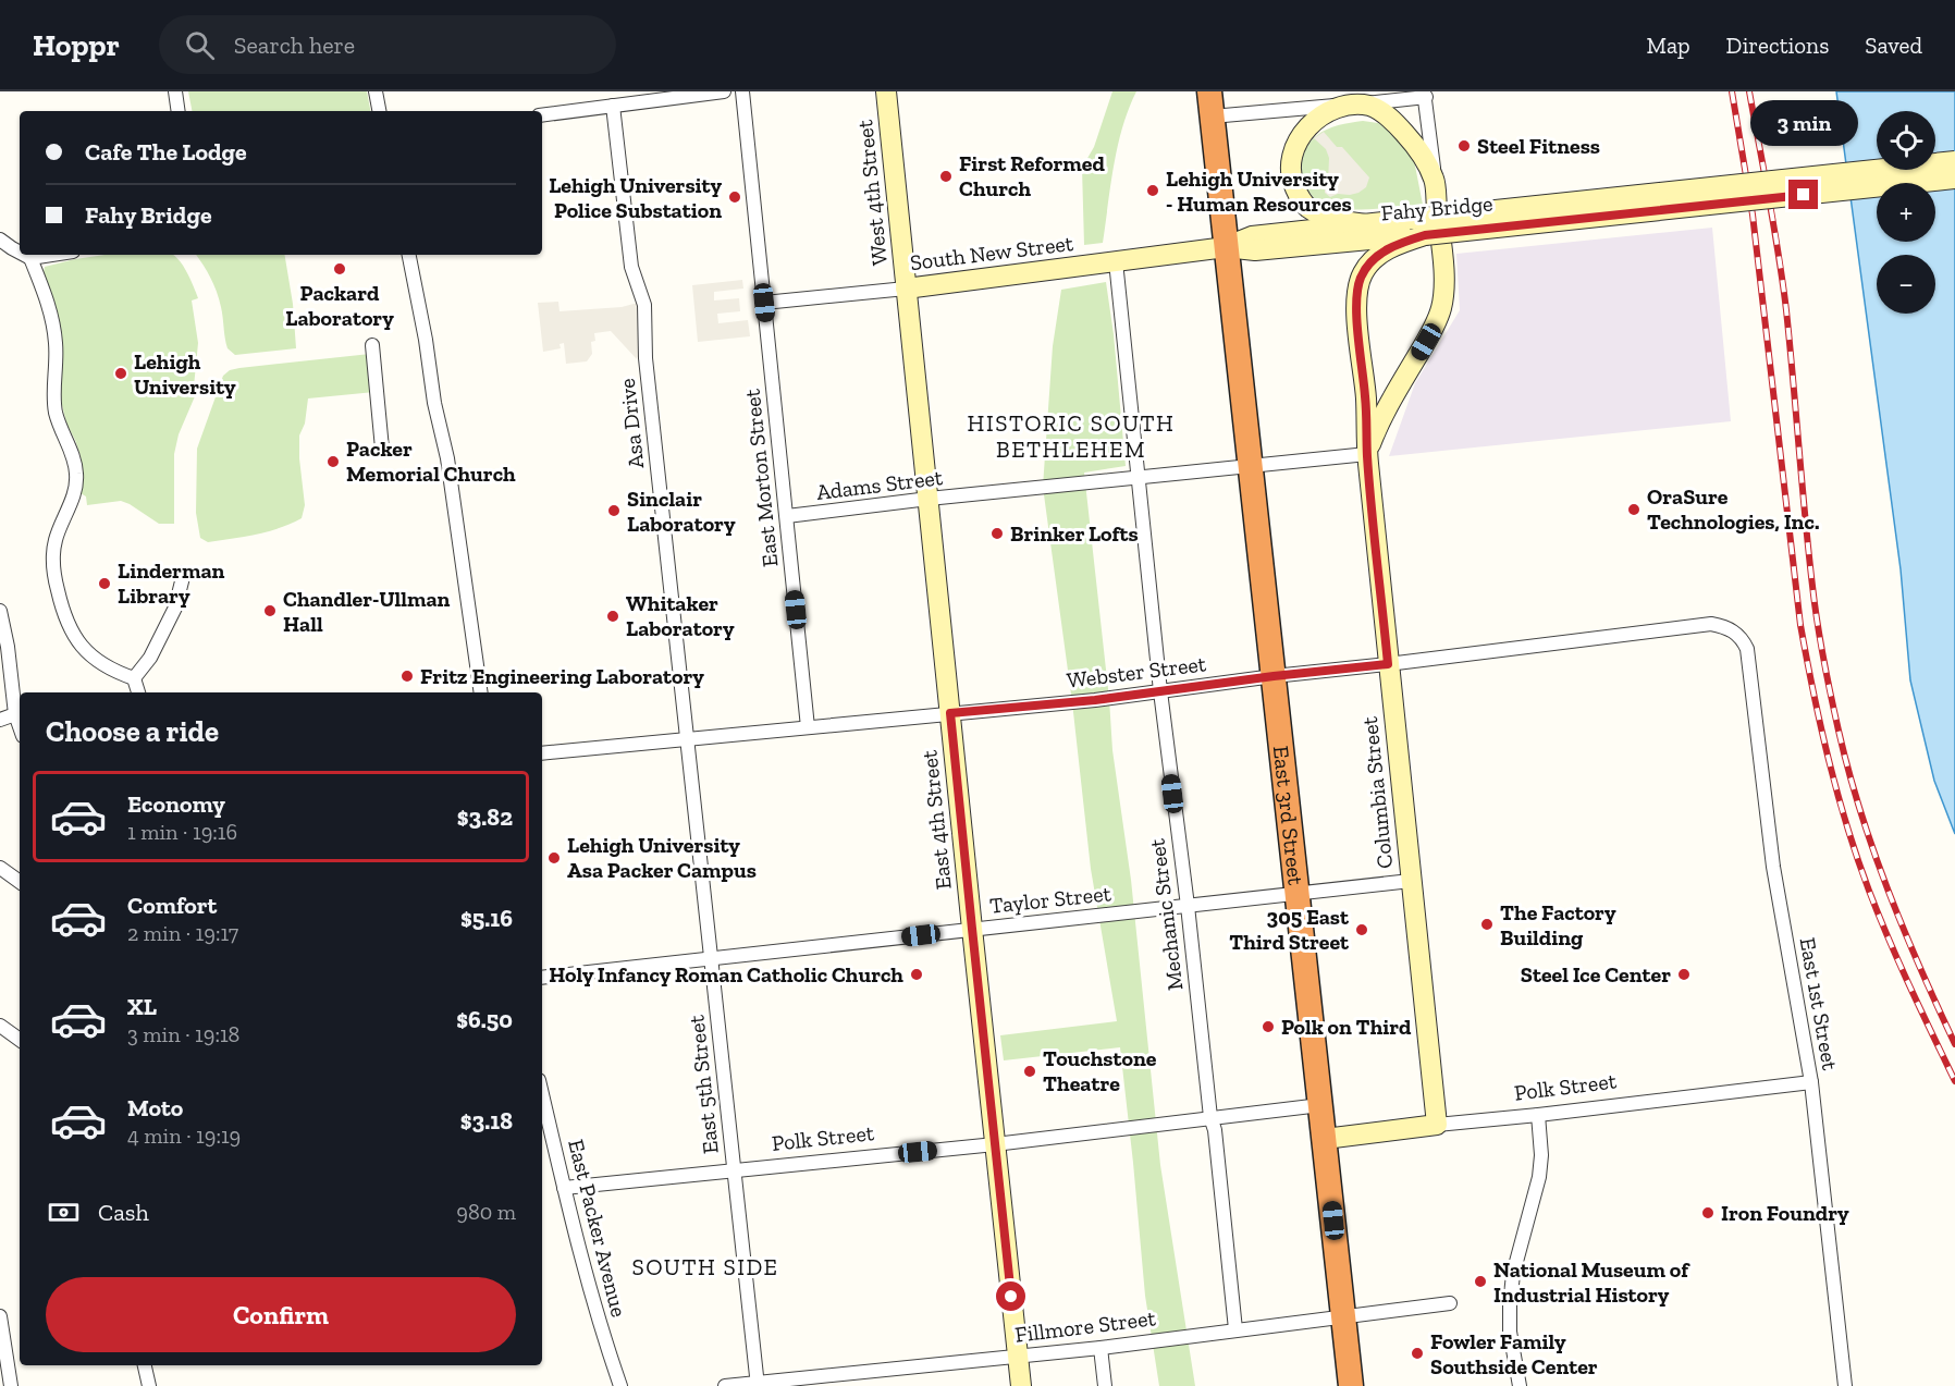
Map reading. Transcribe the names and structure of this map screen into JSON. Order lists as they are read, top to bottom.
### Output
{
  "streets": {
    "highway": ["East 3rd Street"],
    "main road": [
      "West 4th Street",
      "Fahy Bridge",
      "South New Street",
      "Columbia Street",
      "East 4th Street",
      "Polk Street"
    ],
    "street": [
      "Asa Drive",
      "East Morton Street",
      "Adams Street",
      "Webster Street",
      "Taylor Street",
      "Mechanic Street",
      "East 1st Street",
      "East 5th Street",
      "East Packer Avenue",
      "Fillmore Street"
    ]
  },
  "crossings": [
    ["West 4th Street", "South New Street"],
    ["West 4th Street", "East 4th Street"],
    ["Fahy Bridge", "South New Street"],
    ["Fahy Bridge", "Columbia Street"],
    ["Fahy Bridge", "East 3rd Street"],
    ["South New Street", "East Morton Street"],
    ["South New Street", "East 3rd Street"],
    ["South New Street", "East 4th Street"],
    ["South New Street", "Mechanic Street"],
    ["Asa Drive", "Webster Street"],
    ["Asa Drive", "East 5th Street"],
    ["East Morton Street", "Adams Street"],
    ["East Morton Street", "Webster Street"],
    ["Adams Street", "Columbia Street"],
    ["Adams Street", "East 3rd Street"],
    ["Adams Street", "East 4th Street"],
    ["Adams Street", "Mechanic Street"],
    ["Webster Street", "Columbia Street"],
    ["Webster Street", "East 3rd Street"],
    ["Webster Street", "East 4th Street"],
    ["Webster Street", "Mechanic Street"],
    ["Webster Street", "East 1st Street"],
    ["Webster Street", "East 5th Street"],
    ["Columbia Street", "Taylor Street"],
    ["Columbia Street", "Polk Street"],
    ["East 3rd Street", "Taylor Street"],
    ["East 3rd Street", "Polk Street"],
    ["East 3rd Street", "Fillmore Street"],
    ["East 4th Street", "Taylor Street"],
    ["East 4th Street", "Polk Street"],
    ["East 4th Street", "Fillmore Street"],
    ["Taylor Street", "Mechanic Street"],
    ["Taylor Street", "East 5th Street"],
    ["Mechanic Street", "Polk Street"],
    ["Mechanic Street", "Fillmore Street"],
    ["East 1st Street", "Polk Street"],
    ["East 5th Street", "Polk Street"],
    ["East 5th Street", "Fillmore Street"],
    ["Polk Street", "East Packer Avenue"]
  ],
  "districts": ["HISTORIC SOUTH BETHLEHEM", "SOUTH SIDE"],
  "places": [
    "Steel Fitness",
    "First Reformed Church",
    "Lehigh University - Human Resources",
    "Lehigh University Police Substation",
    "Packard Laboratory",
    "Lehigh University",
    "Packer Memorial Church",
    "OraSure Technologies, Inc.",
    "Sinclair Laboratory",
    "Brinker Lofts",
    "Linderman Library",
    "Chandler-Ullman Hall",
    "Whitaker Laboratory",
    "Fritz Engineering Laboratory",
    "Lehigh University Asa Packer Campus",
    "The Factory Building",
    "305 East Third Street",
    "Holy Infancy Roman Catholic Church",
    "Steel Ice Center",
    "Polk on Third",
    "Touchstone Theatre",
    "Iron Foundry",
    "National Museum of Industrial History",
    "Fowler Family Southside Center"
  ],
  "page": {
    "header": "Hoppr",
    "search": "Search here",
    "nav": ["Map", "Directions", "Saved"],
    "bubble": "3 min",
    "map_buttons": ["+", "−"],
    "banner": ["Cafe The Lodge", "Fahy Bridge"],
    "heading": "Choose a ride",
    "list": [
      {
        "name": "Economy",
        "note": "1 min · 19:16",
        "value": "$3.82"
      },
      {
        "name": "Comfort",
        "note": "2 min · 19:17",
        "value": "$5.16"
      },
      {
        "name": "XL",
        "note": "3 min · 19:18",
        "value": "$6.50"
      },
      {
        "name": "Moto",
        "note": "4 min · 19:19",
        "value": "$3.18"
      }
    ],
    "pay": ["Cash", "980 m"],
    "buttons": "Confirm"
  }
}
